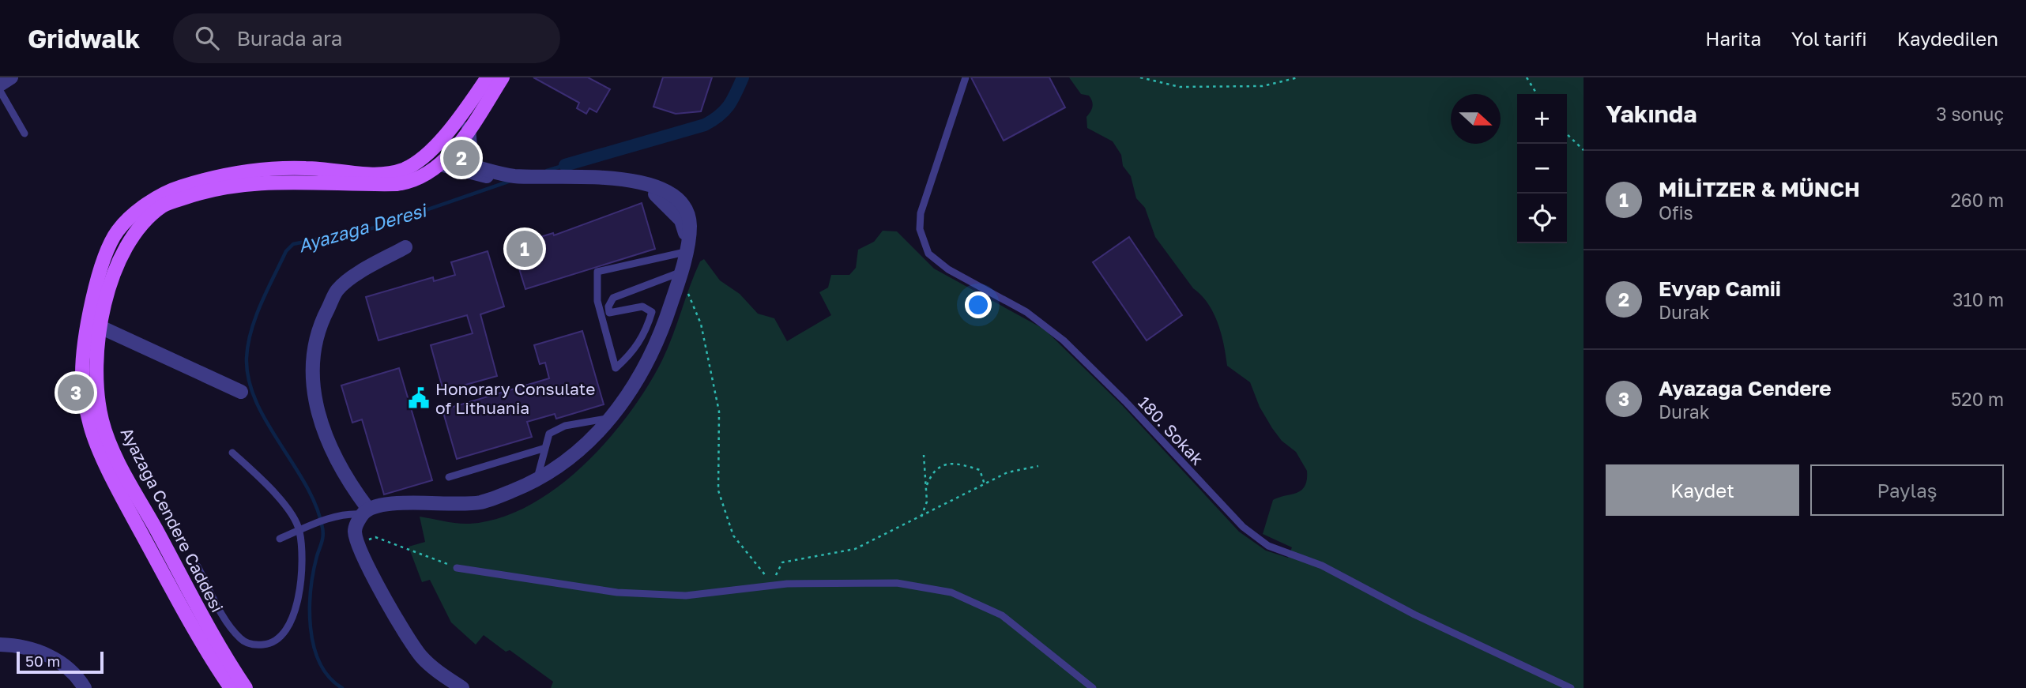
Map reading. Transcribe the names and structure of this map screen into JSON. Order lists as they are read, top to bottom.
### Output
{
  "streets": {
    "main road": ["Ayazağa Cendere Caddesi"],
    "lane": ["180. Sokak"]
  },
  "water": ["Ayazağa Deresi"],
  "places": {
    "public building": ["Honorary Consulate of Lithuania"]
  },
  "scale_bar": "50 m",
  "north": "right",
  "page": {
    "header": "Gridwalk",
    "search": "Burada ara",
    "nav": ["Harita", "Yol tarifi", "Kaydedilen"],
    "heading": ["Yakında", "3 sonuç"],
    "map_buttons": ["+", "−"],
    "pins": ["2", "1", "3"],
    "list": [
      {
        "mark": "1",
        "name": "MİLİTZER & MÜNCH",
        "note": "Ofis",
        "value": "260 m"
      },
      {
        "mark": "2",
        "name": "Evyap Camii",
        "note": "Durak",
        "value": "310 m"
      },
      {
        "mark": "3",
        "name": "Ayazağa Cendere",
        "note": "Durak",
        "value": "520 m"
      }
    ],
    "buttons": ["Kaydet", "Paylaş"],
    "scale": "50 m"
  }
}
